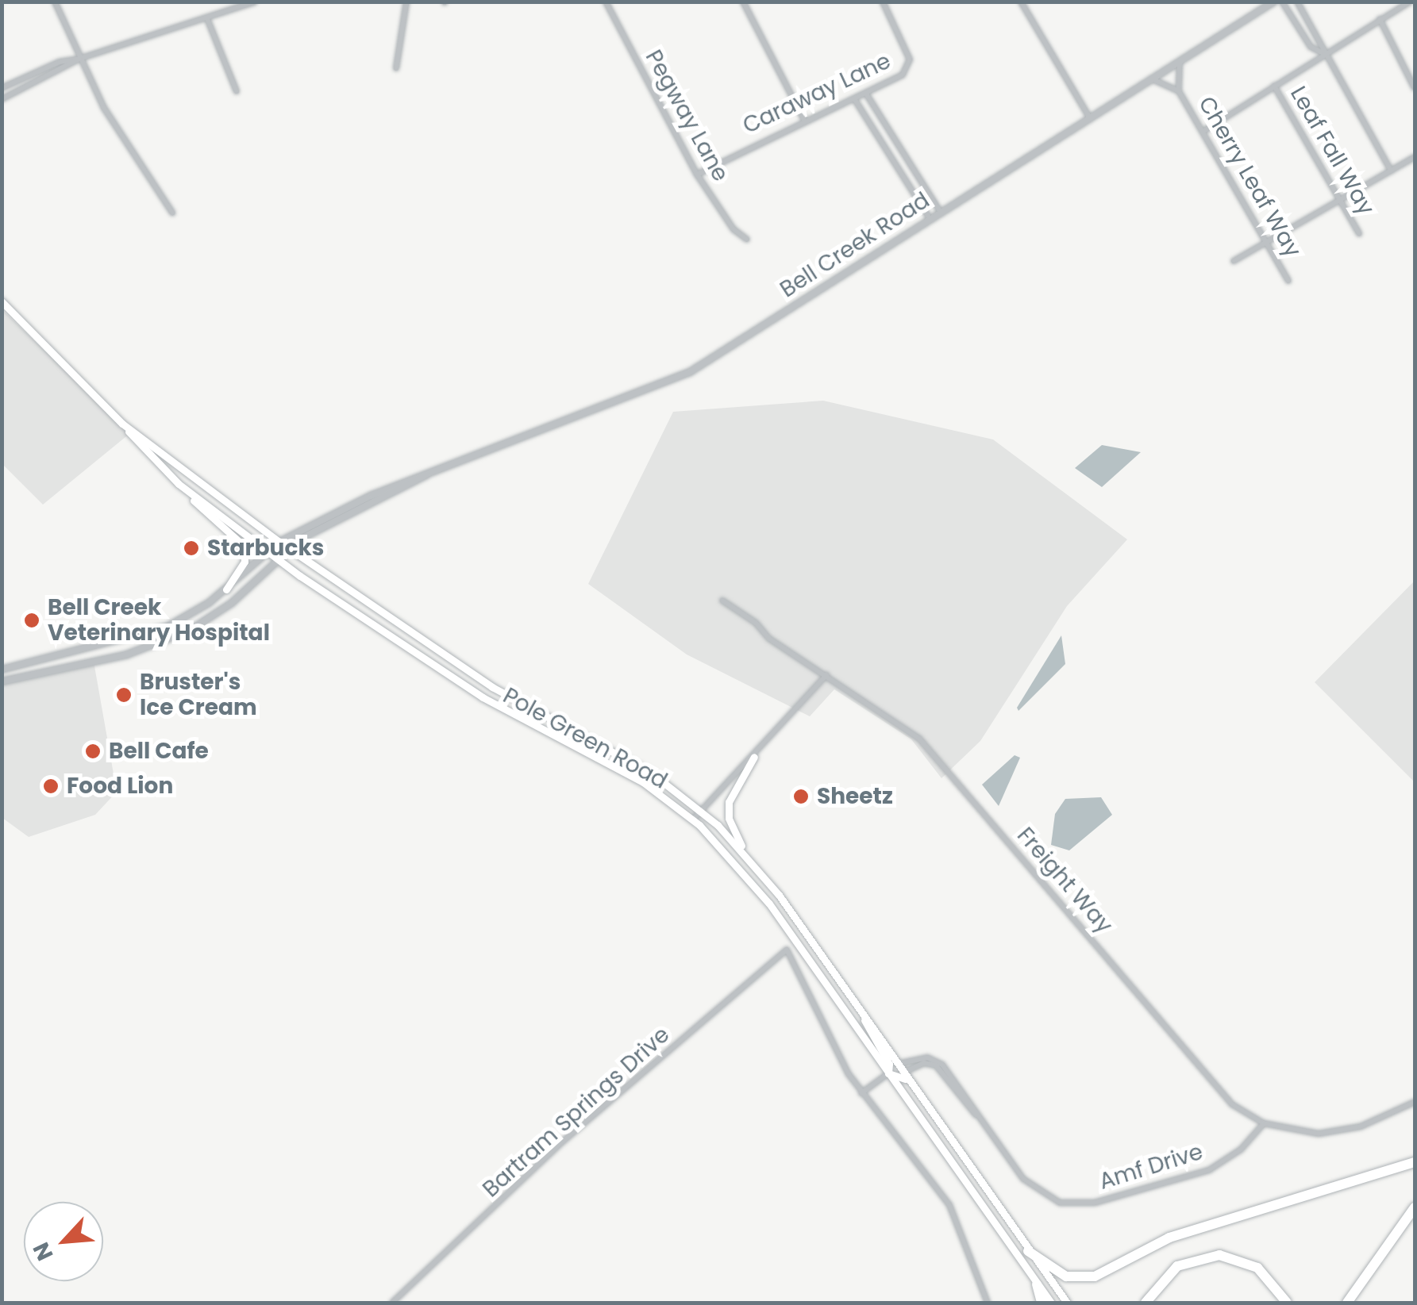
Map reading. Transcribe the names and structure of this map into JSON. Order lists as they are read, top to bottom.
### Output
{
  "streets": {
    "main road": ["Pole Green Road"],
    "street": [
      "Caraway Lane",
      "Pegway Lane",
      "Leaf Fall Way",
      "Cherry Leaf Way",
      "Bell Creek Road",
      "Freight Way",
      "Bartram Springs Drive",
      "Amf Drive"
    ]
  },
  "crossings": [
    ["Caraway Lane", "Pegway Lane"],
    ["Cherry Leaf Way", "Bell Creek Road"],
    ["Bell Creek Road", "Pole Green Road"],
    ["Pole Green Road", "Amf Drive"],
    ["Freight Way", "Amf Drive"]
  ],
  "places": [
    "Starbucks",
    "Bell Creek Veterinary Hospital",
    "Bruster's Ice Cream",
    "Bell Cafe",
    "Food Lion",
    "Sheetz"
  ],
  "north": "bottom left"
}
